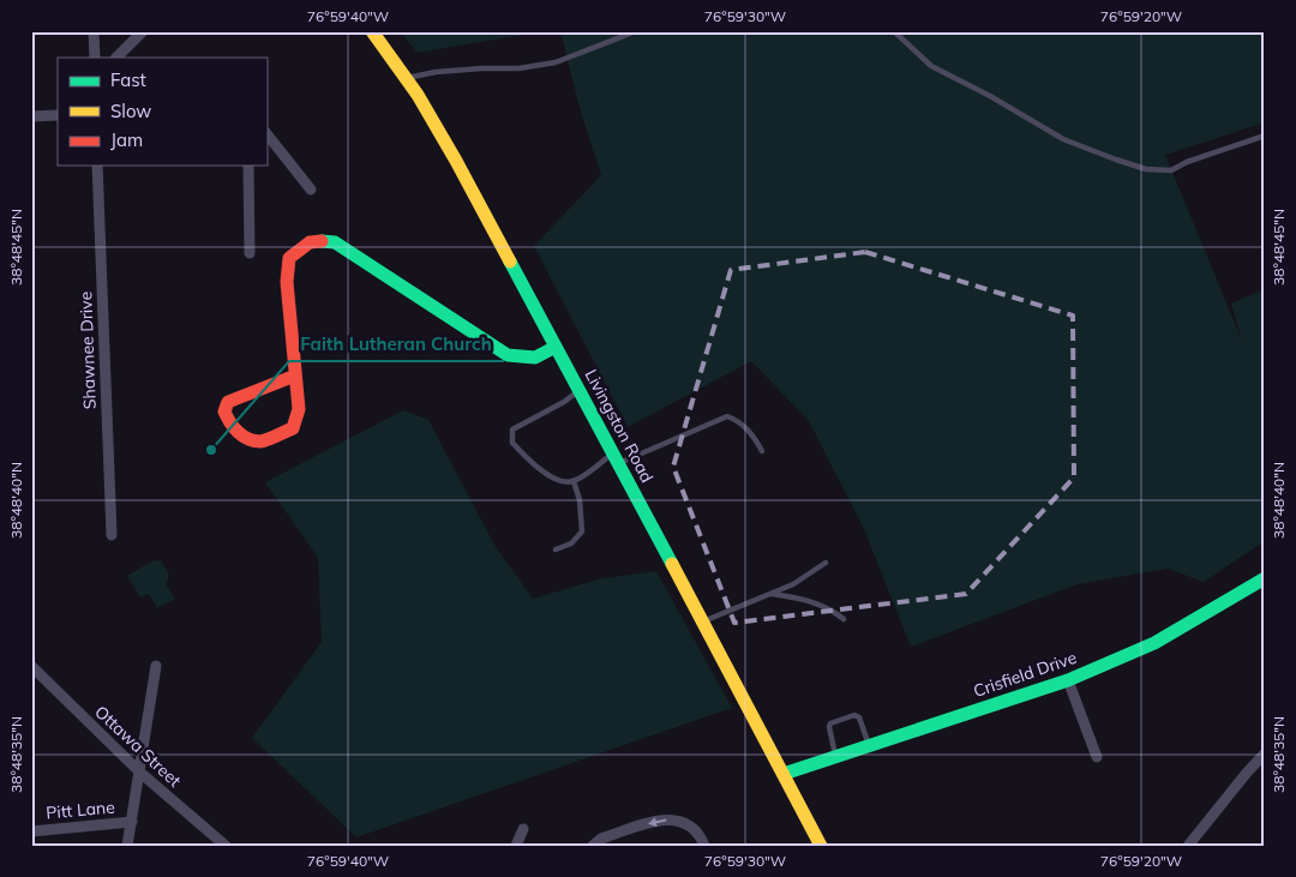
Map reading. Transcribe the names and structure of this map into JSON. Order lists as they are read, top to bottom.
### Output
{
  "streets": {
    "street": [
      "Shawnee Drive",
      "Livingston Road",
      "Crisfield Drive",
      "Ottawa Street",
      "Pitt Lane"
    ]
  },
  "crossings": [
    ["Livingston Road", "Crisfield Drive"]
  ],
  "places": ["Faith Lutheran Church"],
  "legend": ["Fast", "Slow", "Jam"],
  "coordinates": [
    "76°59'40\"W",
    "76°59'30\"W",
    "76°59'20\"W",
    "38°48'45\"N",
    "38°48'40\"N",
    "38°48'35\"N"
  ]
}
